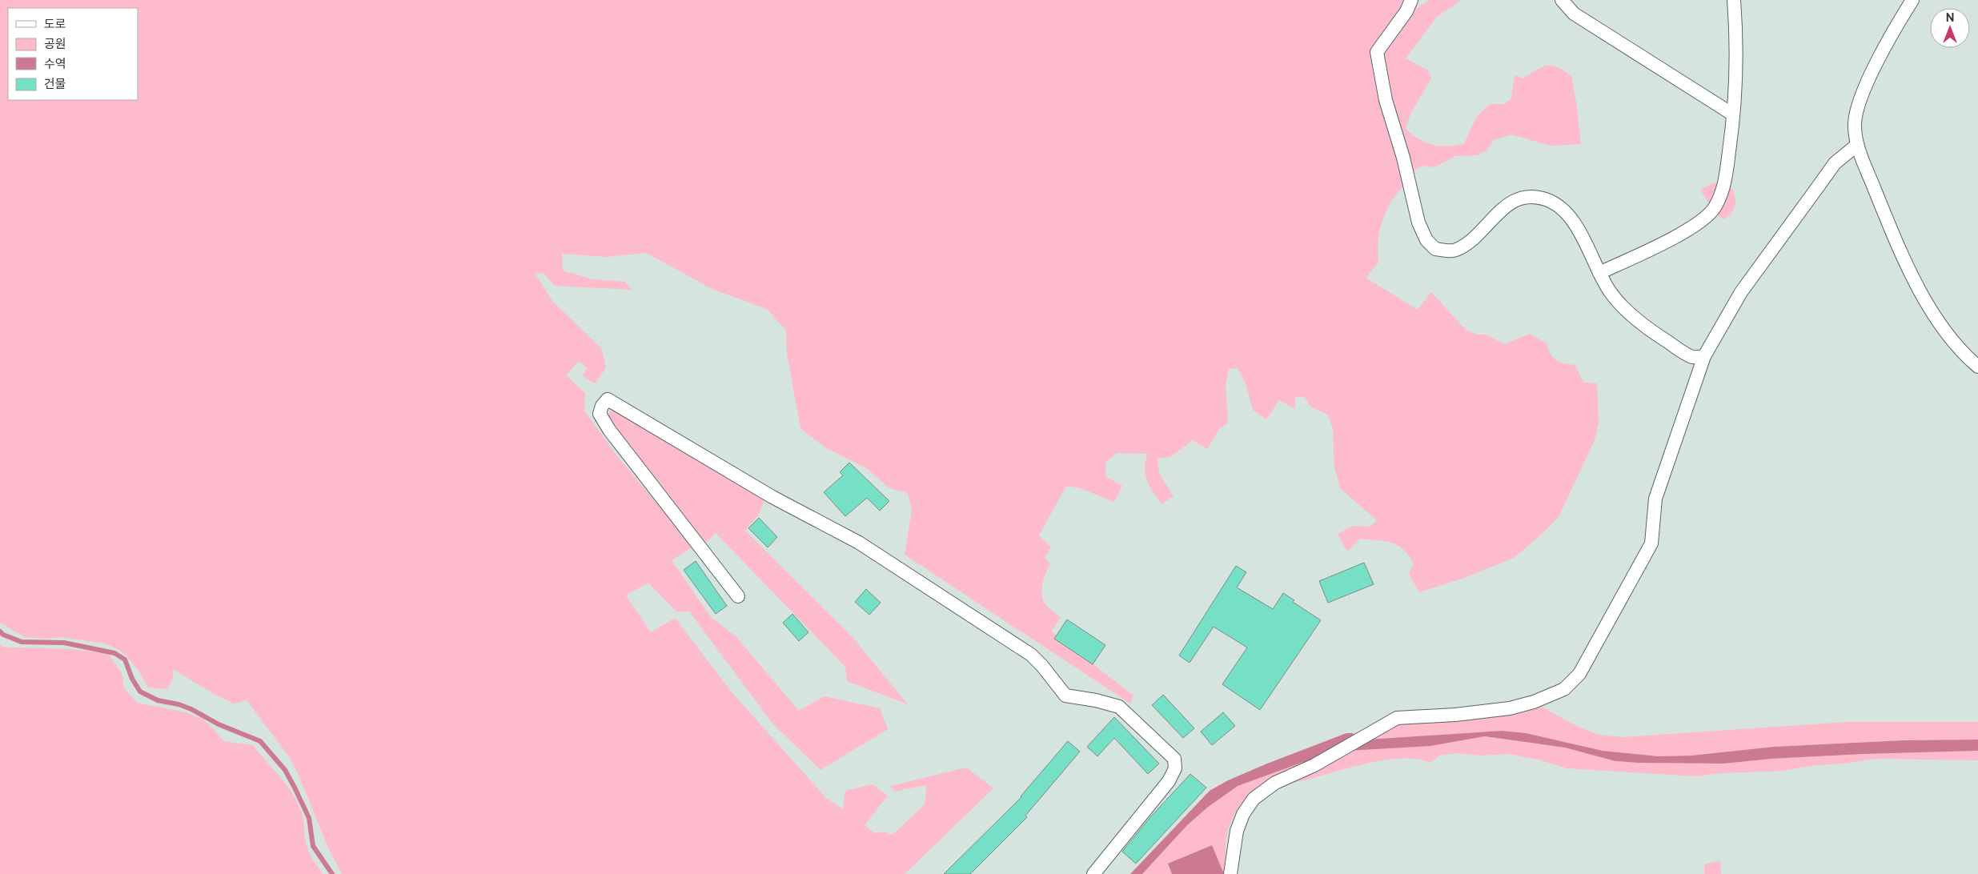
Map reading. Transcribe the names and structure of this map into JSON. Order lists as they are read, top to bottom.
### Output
{
  "legend": [
    "도로",
    "공원",
    "수역",
    "건물"
  ],
  "north": "top"
}
